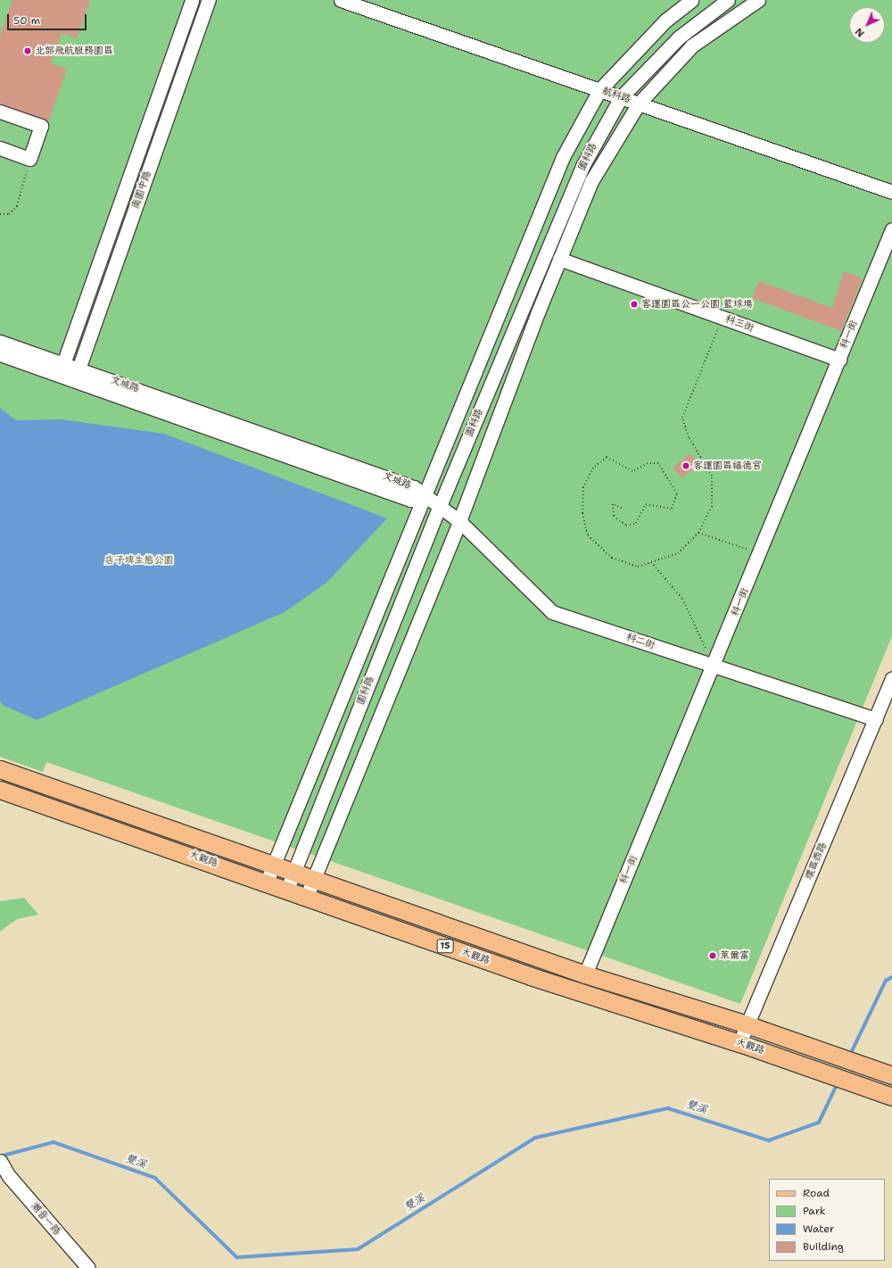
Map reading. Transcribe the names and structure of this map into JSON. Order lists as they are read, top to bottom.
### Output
{
  "streets": {
    "main road": ["大觀路", "15"],
    "street": [
      "航科路",
      "園科路",
      "南園中路",
      "科三街",
      "科一街",
      "文城路",
      "科二街",
      "環區西路",
      "潮音一路"
    ]
  },
  "crossings": [
    ["航科路", "園科路"],
    ["園科路", "科二街"],
    ["園科路", "大觀路"],
    ["南園中路", "文城路"],
    ["科三街", "科一街"],
    ["科一街", "科二街"],
    ["科一街", "大觀路"],
    ["文城路", "科二街"],
    ["科二街", "環區西路"],
    ["大觀路", "環區西路"]
  ],
  "water": ["雙溪"],
  "parks": ["店子埤生態公園"],
  "places": [
    "北部飛航服務園區",
    "客運園區公一公園 籃球場",
    "客運園區福德宮",
    "萊爾富"
  ],
  "legend": [
    "Road",
    "Park",
    "Water",
    "Building"
  ],
  "scale_bar": "50 m",
  "north": "bottom left"
}
